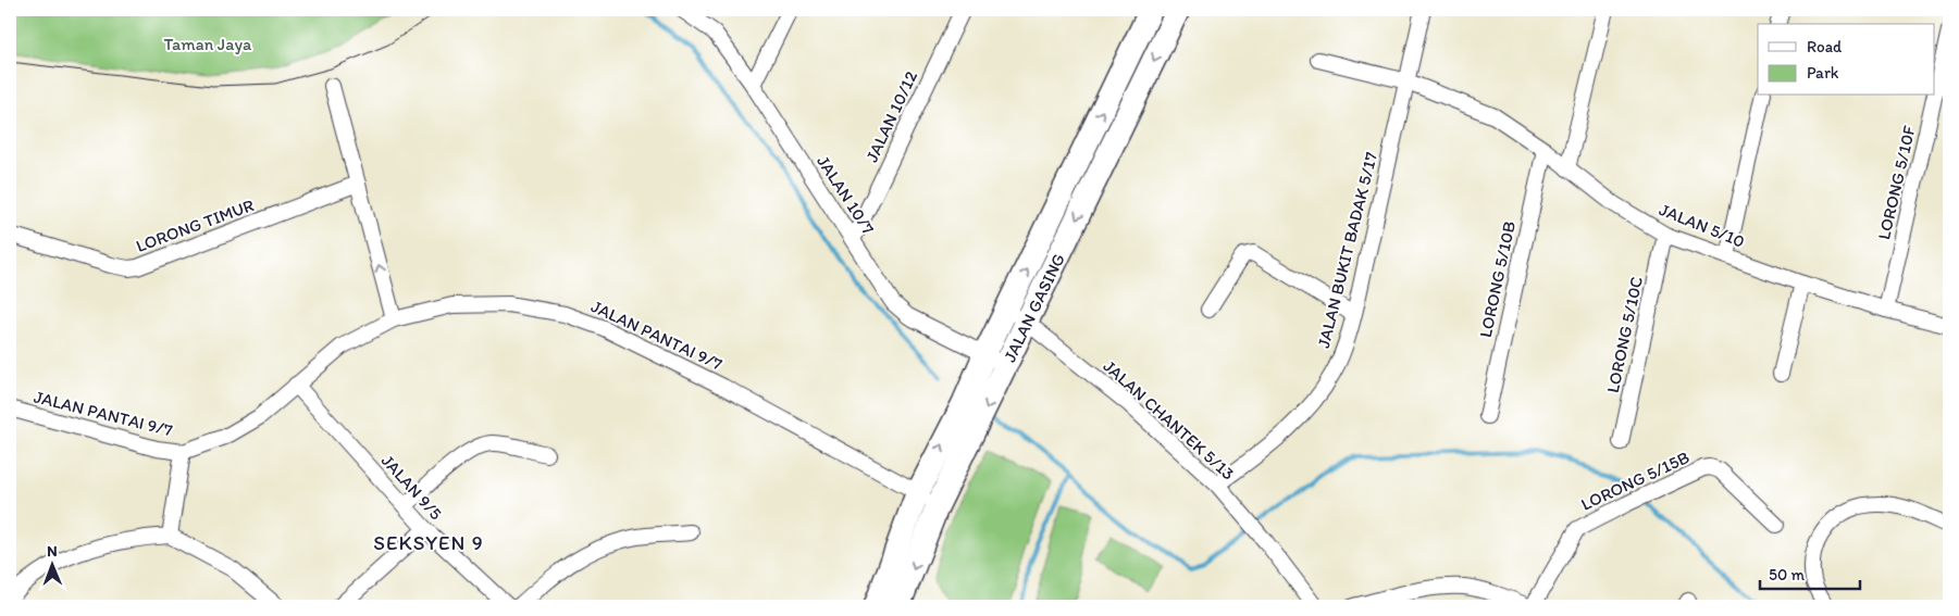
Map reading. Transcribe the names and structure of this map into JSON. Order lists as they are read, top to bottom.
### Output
{
  "streets": {
    "main road": ["JALAN GASING"],
    "street": [
      "JALAN 10/12",
      "LORONG 5/10F",
      "JALAN 10/7",
      "LORONG TIMUR",
      "JALAN 5/10",
      "JALAN BUKIT BADAK 5/17",
      "LORONG 5/10B",
      "JALAN PANTAI 9/7",
      "LORONG 5/10C",
      "JALAN CHANTEK 5/13",
      "LORONG 5/15B",
      "JALAN 9/5"
    ]
  },
  "crossings": [
    ["JALAN 10/12", "JALAN 10/7"],
    ["LORONG 5/10F", "JALAN 5/10"],
    ["JALAN 10/7", "JALAN GASING"],
    ["JALAN 5/10", "JALAN BUKIT BADAK 5/17"],
    ["JALAN 5/10", "LORONG 5/10B"],
    ["JALAN 5/10", "LORONG 5/10C"],
    ["JALAN BUKIT BADAK 5/17", "JALAN CHANTEK 5/13"],
    ["JALAN GASING", "JALAN PANTAI 9/7"],
    ["JALAN GASING", "JALAN CHANTEK 5/13"],
    ["JALAN PANTAI 9/7", "JALAN 9/5"]
  ],
  "districts": ["SEKSYEN 9"],
  "parks": ["Taman Jaya"],
  "legend": ["Road", "Park"],
  "scale_bar": "50 m",
  "north": "top"
}
